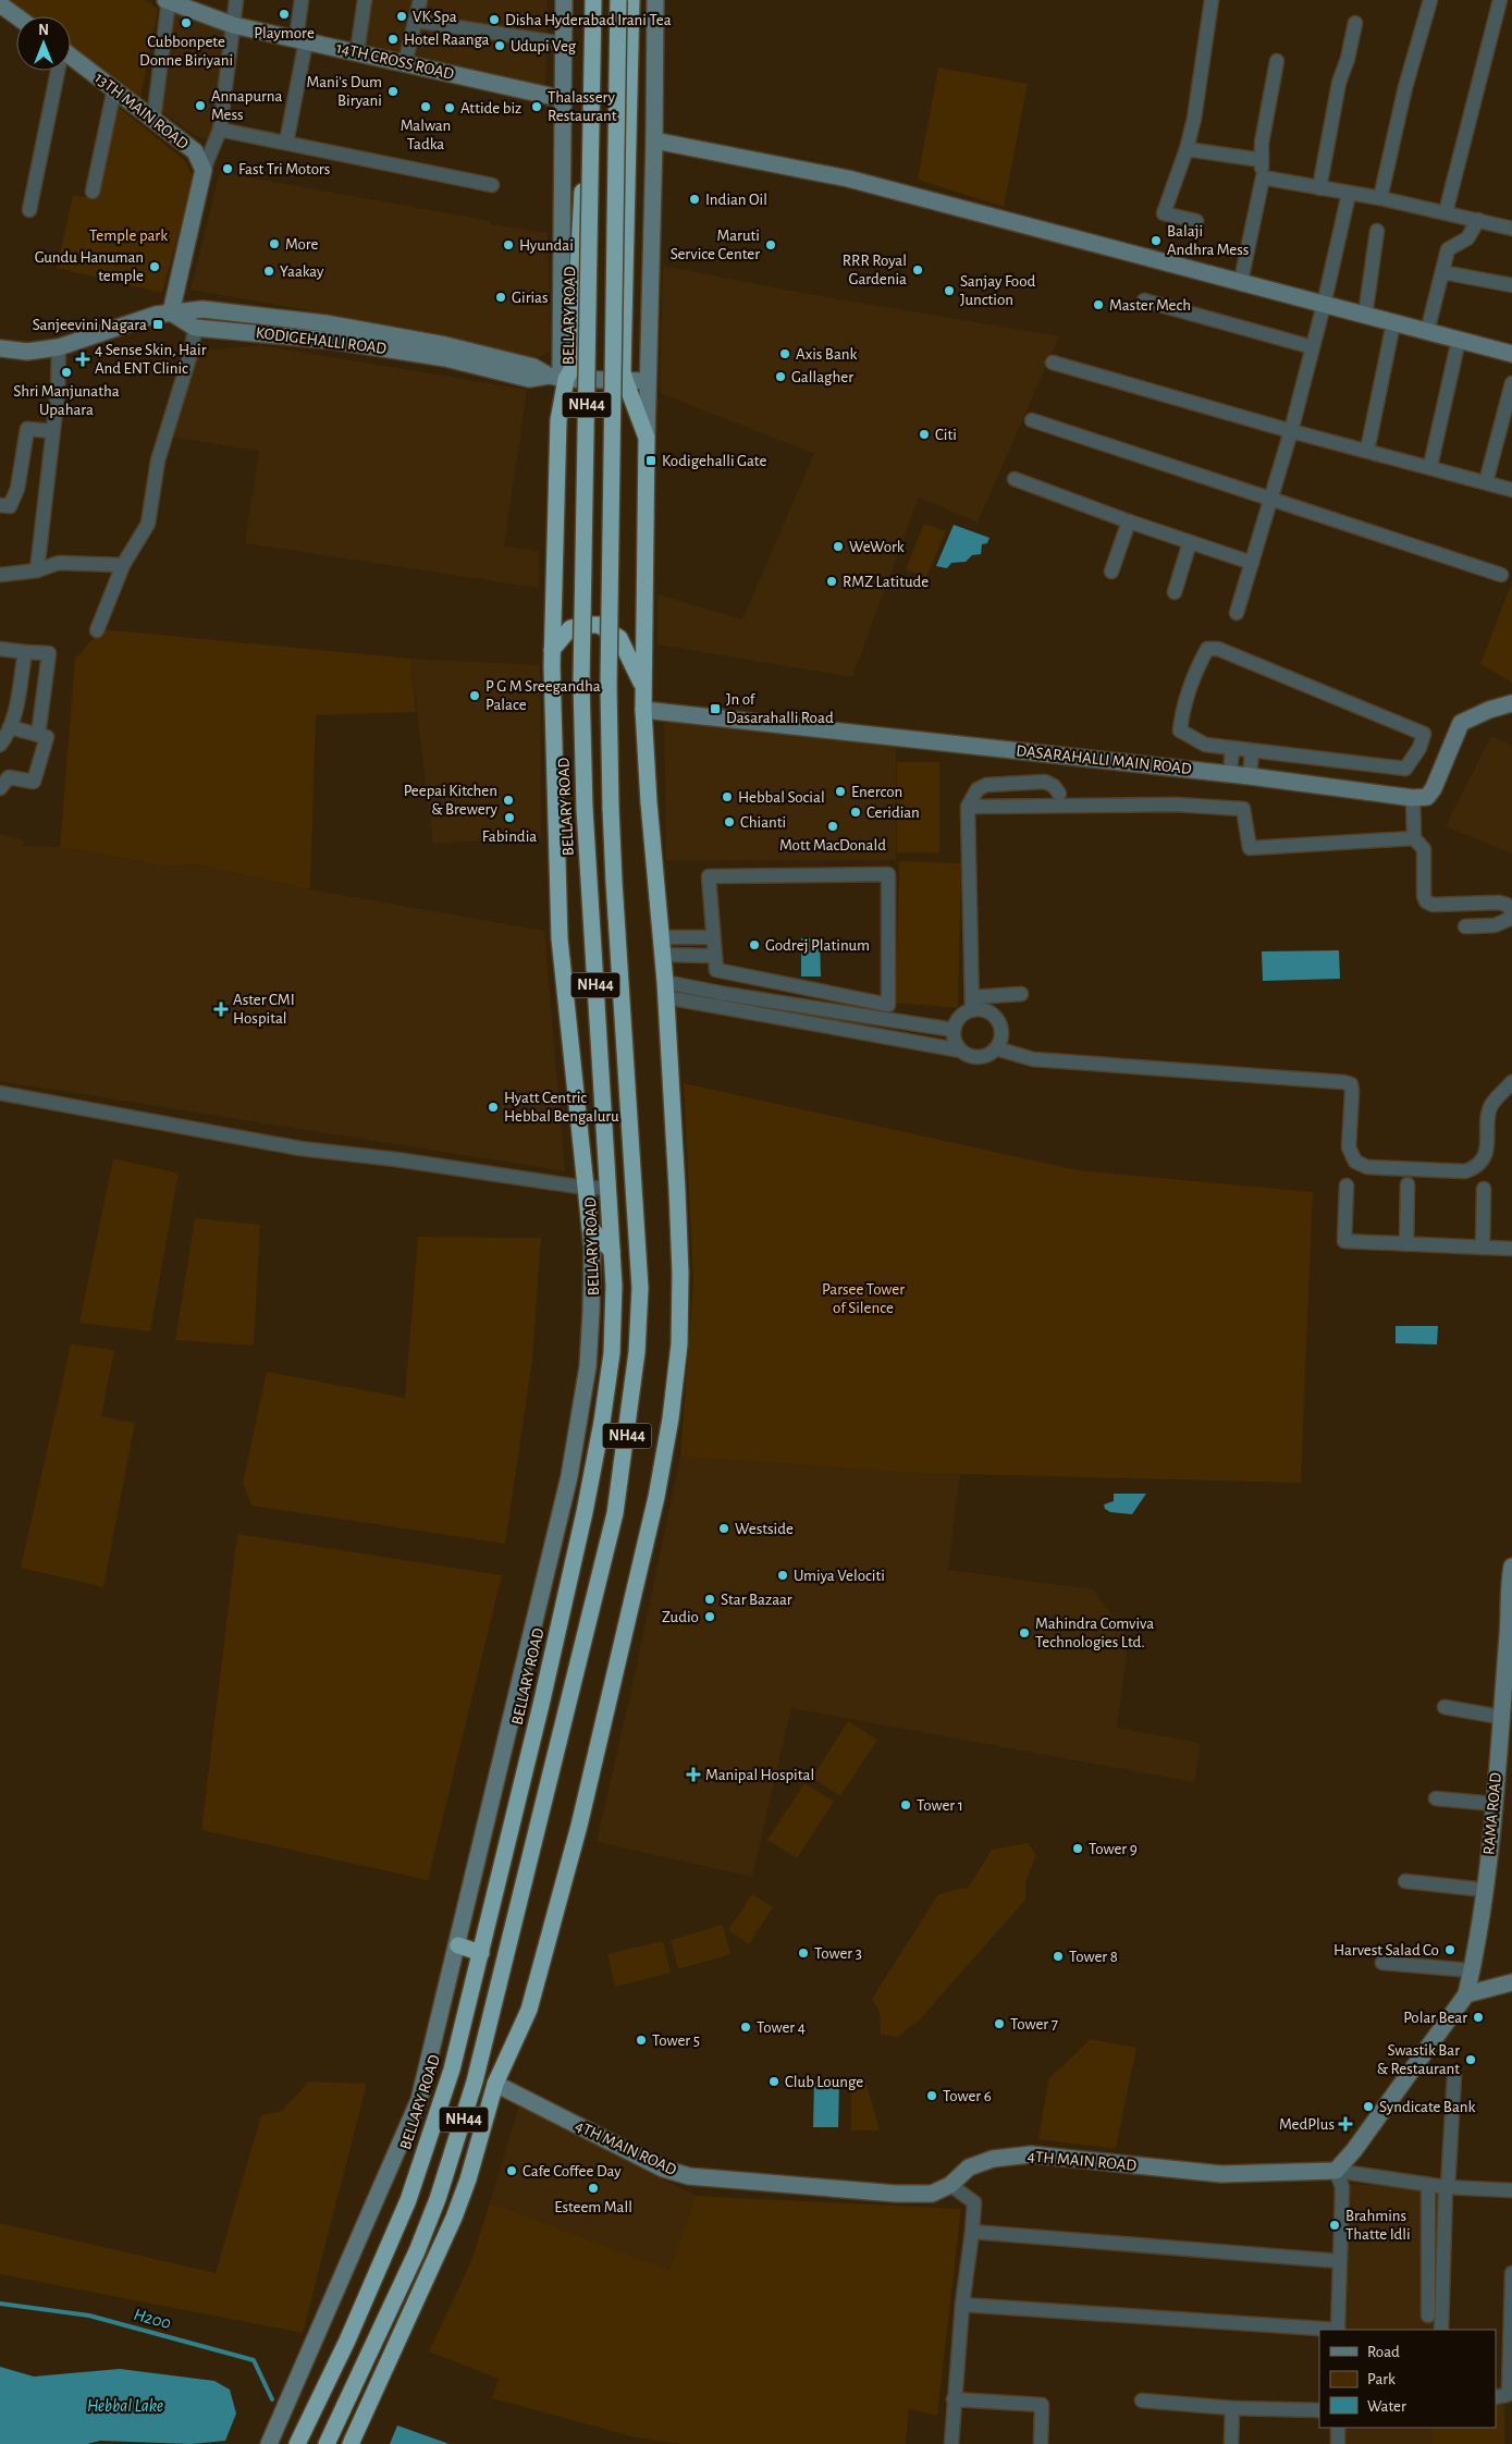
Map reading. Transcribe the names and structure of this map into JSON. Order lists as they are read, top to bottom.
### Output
{
  "streets": {
    "highway": ["BELLARY ROAD", "NH44"],
    "street": [
      "14TH CROSS ROAD",
      "13TH MAIN ROAD",
      "KODIGEHALLI ROAD",
      "DASARAHALLI MAIN ROAD",
      "RAMA ROAD",
      "4TH MAIN ROAD"
    ]
  },
  "crossings": [
    ["BELLARY ROAD", "KODIGEHALLI ROAD"]
  ],
  "water": ["H200", "Hebbal Lake"],
  "parks": ["Temple park", "Parsee Tower of Silence"],
  "places": {
    "other": [
      "Playmore",
      "VK Spa",
      "Disha Hyderabad Irani Tea",
      "Cubbonpete Donne Biriyani",
      "Hotel Raanga",
      "Udupi Veg",
      "Mani's Dum Biryani",
      "Annapurna Mess",
      "Malwan Tadka",
      "Thalassery Restaurant",
      "Attide biz",
      "Fast Tri Motors",
      "Indian Oil",
      "Balaji Andhra Mess",
      "More",
      "Hyundai",
      "Maruti Service Center",
      "Gundu Hanuman temple",
      "RRR Royal Gardenia",
      "Yaakay",
      "Sanjay Food Junction",
      "Girias",
      "Master Mech",
      "Axis Bank",
      "Shri Manjunatha Upahara",
      "Gallagher",
      "Citi",
      "WeWork",
      "RMZ Latitude",
      "P G M Sreegandha Palace",
      "Enercon",
      "Hebbal Social",
      "Peepai Kitchen & Brewery",
      "Ceridian",
      "Fabindia",
      "Chianti",
      "Mott MacDonald",
      "Godrej Platinum",
      "Hyatt Centric Hebbal Bengaluru",
      "Westside",
      "Umiya Velociti",
      "Star Bazaar",
      "Zudio",
      "Mahindra Comviva Technologies Ltd.",
      "Tower 1",
      "Tower 9",
      "Harvest Salad Co",
      "Tower 3",
      "Tower 8",
      "Polar Bear",
      "Tower 7",
      "Tower 4",
      "Tower 5",
      "Swastik Bar & Restaurant",
      "Club Lounge",
      "Tower 6",
      "Syndicate Bank",
      "Cafe Coffee Day",
      "Esteem Mall",
      "Brahmins Thatte Idli"
    ],
    "transit": ["Sanjeevini Nagara", "Kodigehalli Gate", "Jn of Dasarahalli Road"],
    "health": [
      "4 Sense Skin, Hair And ENT Clinic",
      "Aster CMI Hospital",
      "Manipal Hospital",
      "MedPlus"
    ]
  },
  "legend": ["Road", "Park", "Water"],
  "north": "top"
}
